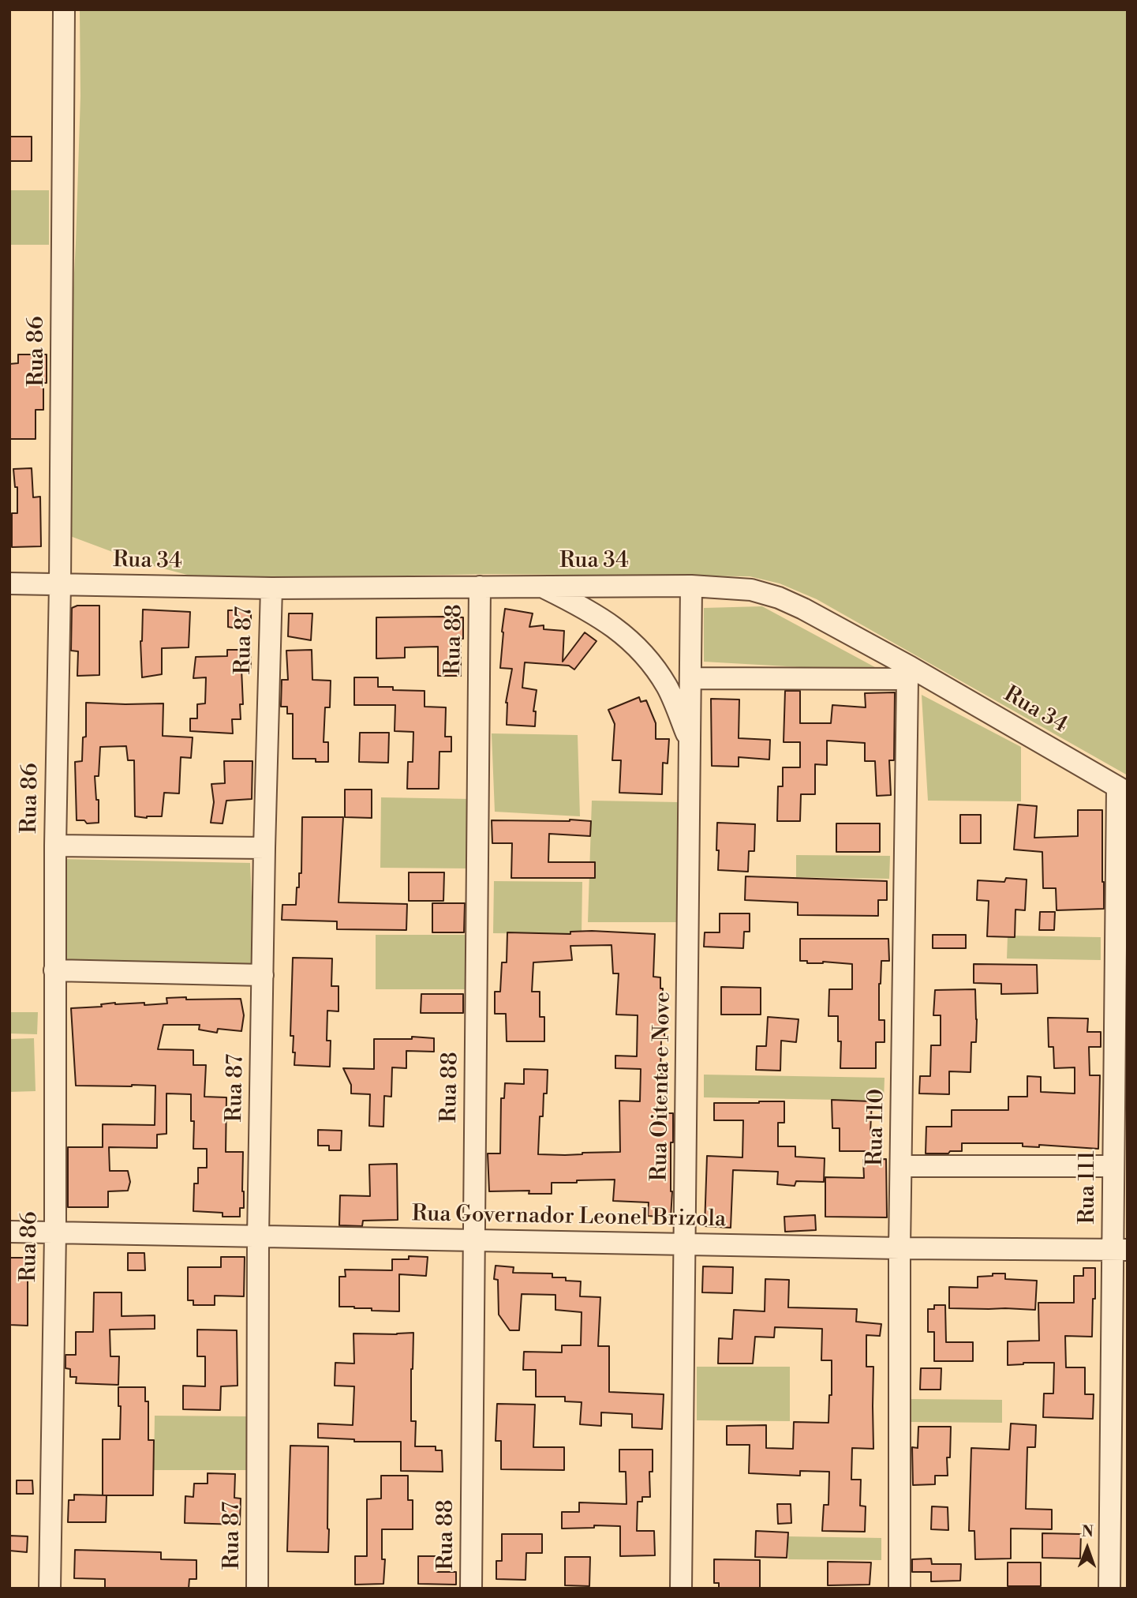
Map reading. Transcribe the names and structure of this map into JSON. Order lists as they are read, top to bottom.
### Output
{
  "streets": {
    "street": [
      "Rua 86",
      "Rua 34",
      "Rua 88",
      "Rua 87",
      "Rua Oitenta e Nove",
      "Rua 110",
      "Rua 111",
      "Rua Governador Leonel Brizola"
    ]
  },
  "crossings": [
    ["Rua 86", "Rua 34"],
    ["Rua 86", "Rua Governador Leonel Brizola"],
    ["Rua 34", "Rua 88"],
    ["Rua 34", "Rua 87"],
    ["Rua 34", "Rua Oitenta e Nove"],
    ["Rua 34", "Rua 110"],
    ["Rua 34", "Rua 111"],
    ["Rua 88", "Rua Governador Leonel Brizola"],
    ["Rua 87", "Rua Governador Leonel Brizola"],
    ["Rua Oitenta e Nove", "Rua Governador Leonel Brizola"],
    ["Rua 110", "Rua Governador Leonel Brizola"],
    ["Rua 111", "Rua Governador Leonel Brizola"]
  ],
  "north": "top"
}
